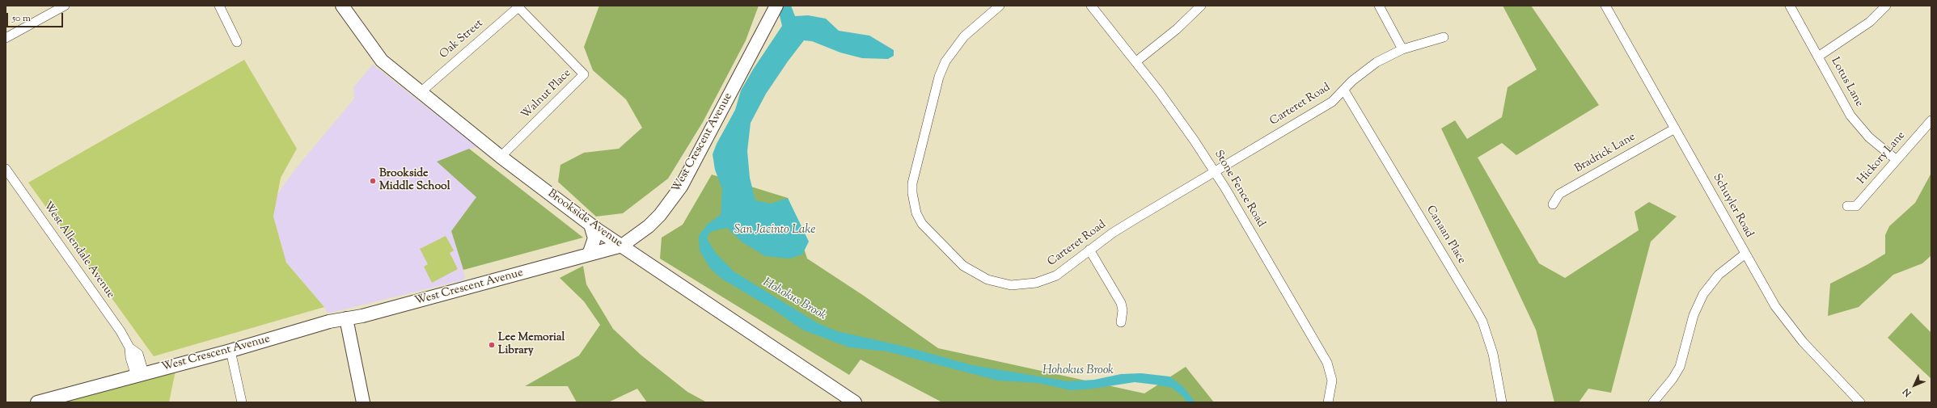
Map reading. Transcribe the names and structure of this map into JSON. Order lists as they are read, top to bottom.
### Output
{
  "streets": {
    "main road": ["West Crescent Avenue", "Brookside Avenue"],
    "street": [
      "Oak Street",
      "Lotus Lane",
      "Walnut Place",
      "Carteret Road",
      "Bradrick Lane",
      "Hickory Lane",
      "Stone Fence Road",
      "Schuyler Road",
      "Canaan Place",
      "West Allendale Avenue"
    ]
  },
  "crossings": [
    ["Oak Street", "Walnut Place"],
    ["Oak Street", "Brookside Avenue"],
    ["Lotus Lane", "Hickory Lane"],
    ["Walnut Place", "Brookside Avenue"],
    ["Carteret Road", "Stone Fence Road"],
    ["Carteret Road", "Canaan Place"],
    ["West Crescent Avenue", "Brookside Avenue"],
    ["West Crescent Avenue", "West Allendale Avenue"],
    ["Bradrick Lane", "Schuyler Road"]
  ],
  "water": ["San Jacinto Lake", "Hohokus Brook"],
  "places": ["Brookside Middle School", "Lee Memorial Library"],
  "scale_bar": "50 m",
  "north": "bottom left"
}
